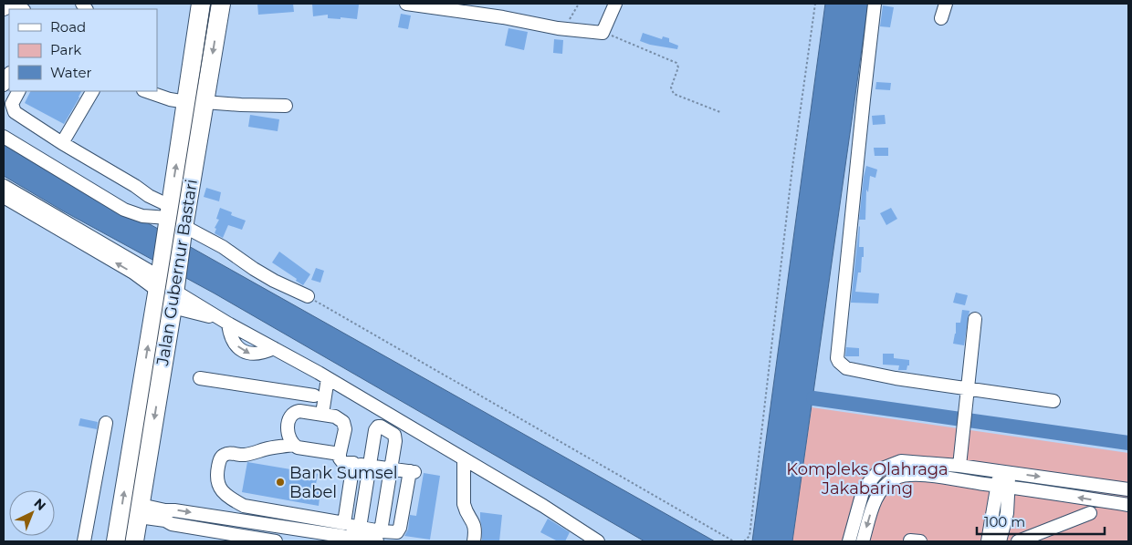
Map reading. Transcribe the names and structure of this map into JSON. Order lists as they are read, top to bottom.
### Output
{
  "streets": {
    "highway": ["Jalan Gubernur Bastari"]
  },
  "parks": ["Kompleks Olahraga Jakabaring"],
  "places": ["Bank Sumsel Babel"],
  "legend": ["Road", "Park", "Water"],
  "scale_bar": "100 m",
  "north": "top right"
}
